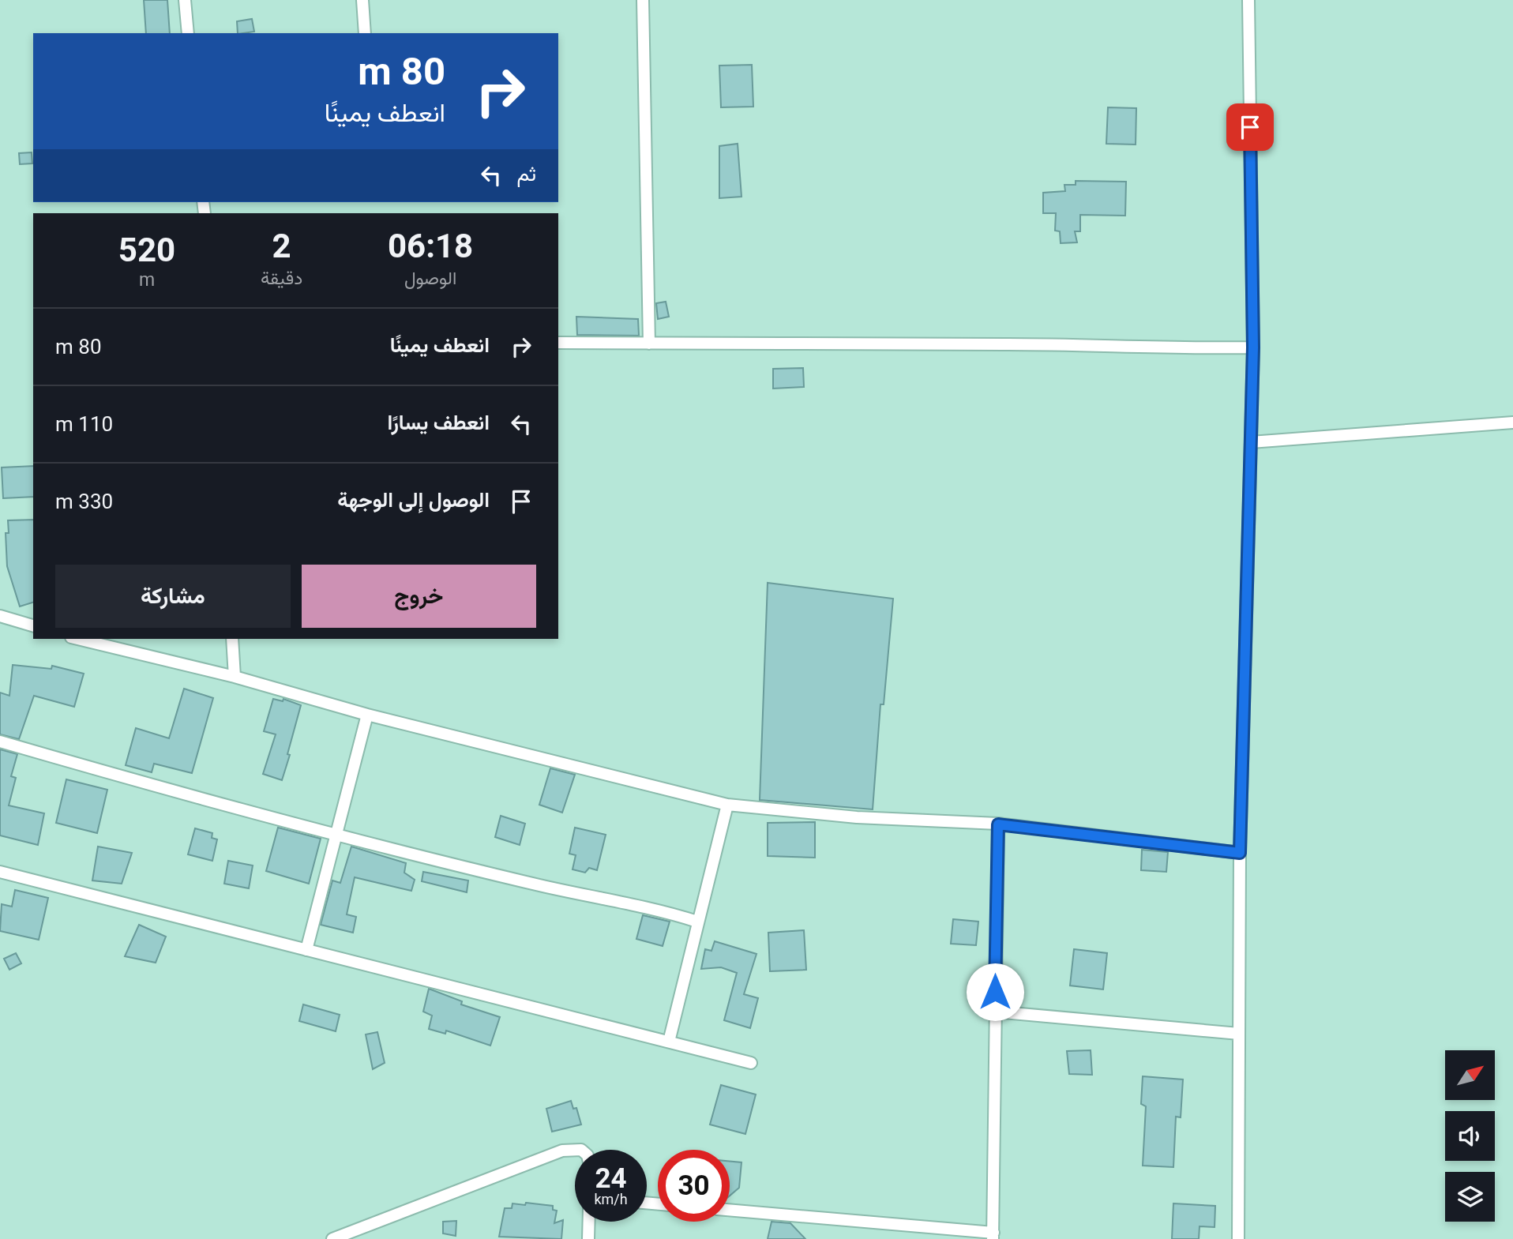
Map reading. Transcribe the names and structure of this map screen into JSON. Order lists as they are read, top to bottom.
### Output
{
  "north": "top right",
  "page": {
    "turn": ["80 m", "انعطف يمينًا"],
    "then": "ثم",
    "eta": [
      "06:18",
      "الوصول",
      "2",
      "دقيقة",
      "520",
      "m"
    ],
    "list": [
      {
        "name": "انعطف يمينًا",
        "value": "80 m"
      },
      {
        "name": "انعطف يسارًا",
        "value": "110 m"
      },
      {
        "name": "الوصول إلى الوجهة",
        "value": "330 m"
      }
    ],
    "buttons": ["خروج", "مشاركة"],
    "speed": "24 km/h",
    "limit": "30"
  }
}
